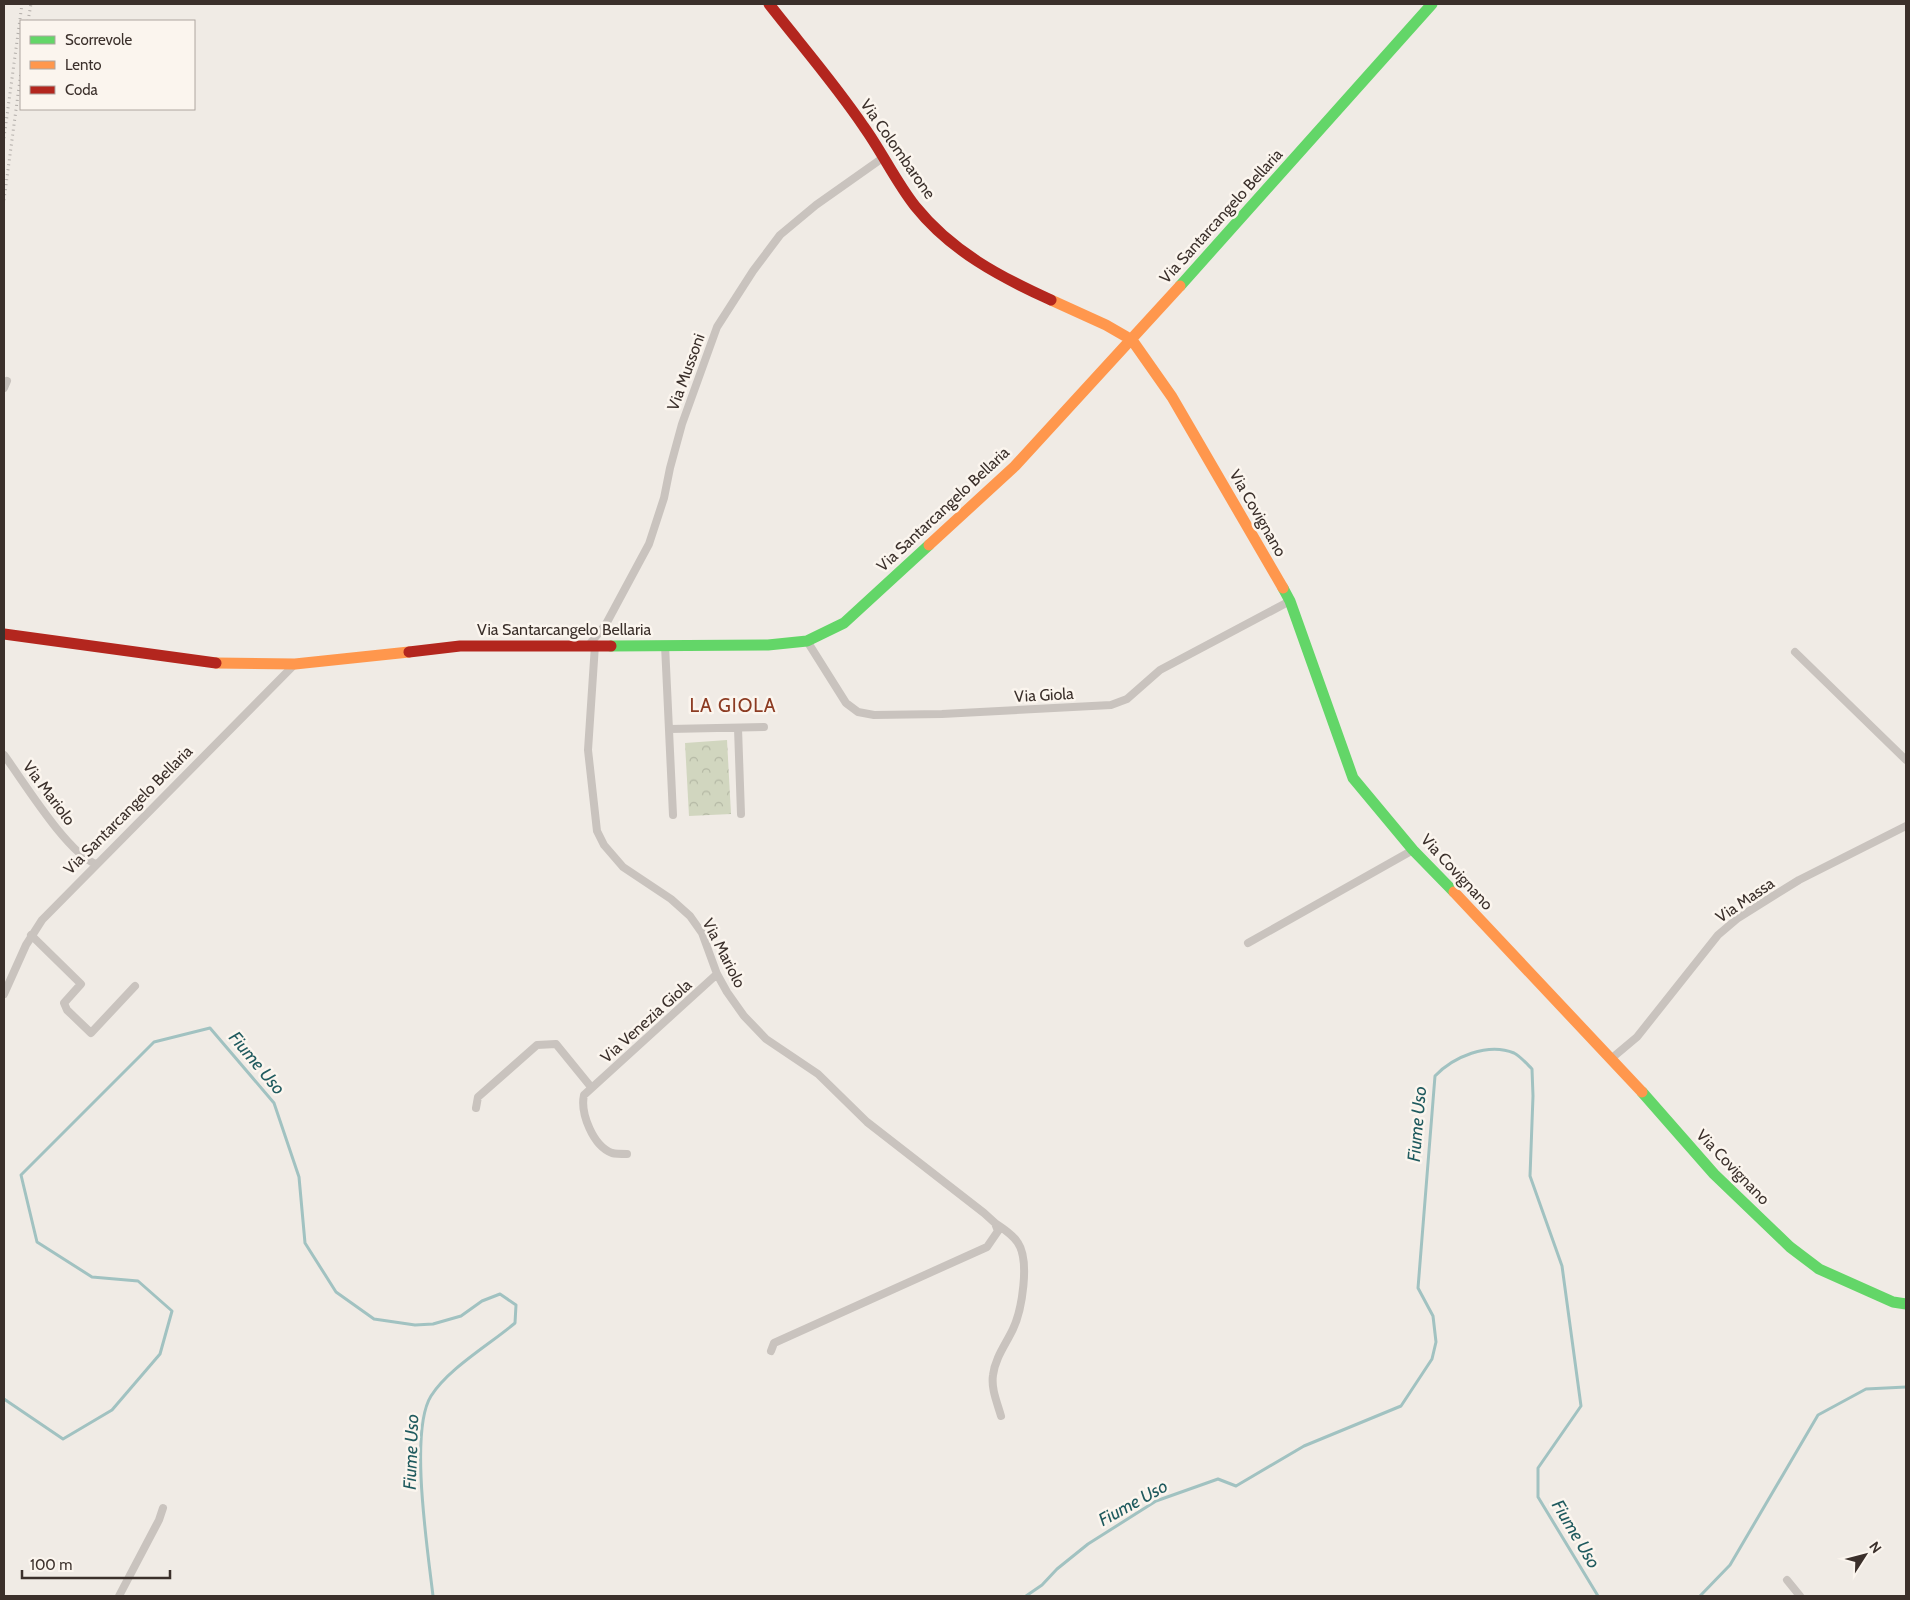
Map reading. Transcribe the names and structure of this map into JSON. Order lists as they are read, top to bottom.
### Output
{
  "streets": {
    "street": [
      "Via Colombarone",
      "Via Santarcangelo Bellaria",
      "Via Mussoni",
      "Via Covignano",
      "Via Giola",
      "Via Mariolo",
      "Via Massa",
      "Via Venezia Giola"
    ]
  },
  "crossings": [
    ["Via Colombarone", "Via Santarcangelo Bellaria"],
    ["Via Colombarone", "Via Mussoni"],
    ["Via Colombarone", "Via Covignano"],
    ["Via Santarcangelo Bellaria", "Via Mussoni"],
    ["Via Santarcangelo Bellaria", "Via Covignano"],
    ["Via Santarcangelo Bellaria", "Via Giola"],
    ["Via Santarcangelo Bellaria", "Via Mariolo"],
    ["Via Mussoni", "Via Mariolo"],
    ["Via Covignano", "Via Giola"],
    ["Via Covignano", "Via Massa"],
    ["Via Mariolo", "Via Venezia Giola"]
  ],
  "districts": ["LA GIOLA"],
  "water": ["Fiume Uso"],
  "legend": ["Scorrevole", "Lento", "Coda"],
  "scale_bar": "100 m",
  "north": "top right"
}
